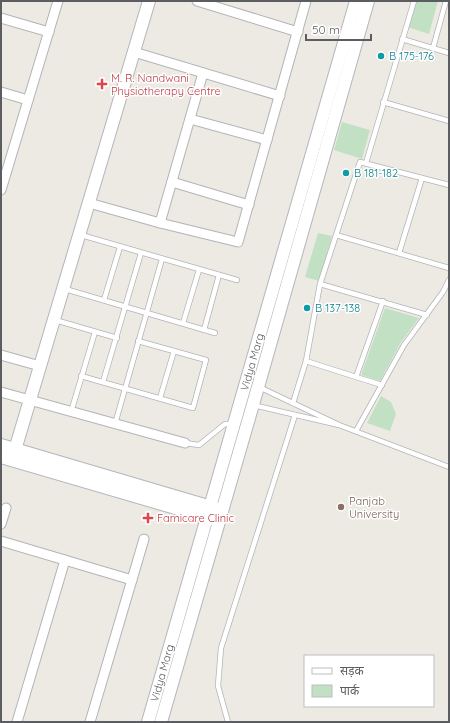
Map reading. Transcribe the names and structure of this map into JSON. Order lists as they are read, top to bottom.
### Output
{
  "streets": {
    "main road": ["Vidya Marg"]
  },
  "places": {
    "other": [
      "B 175-176",
      "B 181-182",
      "B 137-138",
      "Panjab University"
    ],
    "health": ["M. R. Nandwani Physiotherapy Centre", "Famicare Clinic"]
  },
  "legend": ["सड़क", "पार्क"],
  "scale_bar": "50 m"
}
